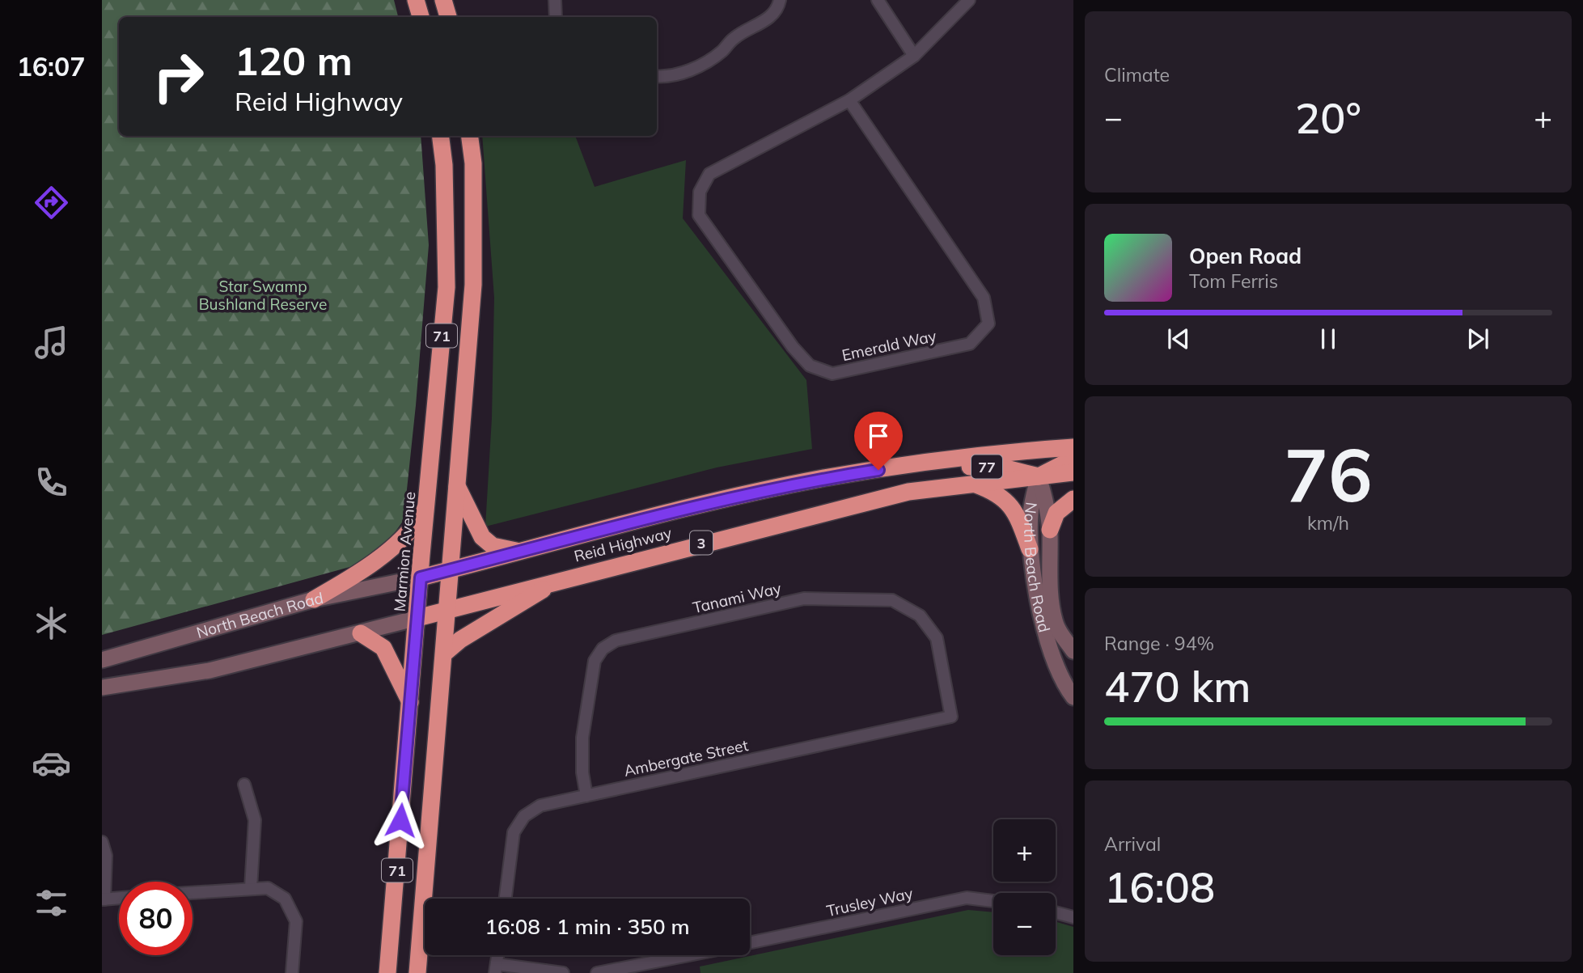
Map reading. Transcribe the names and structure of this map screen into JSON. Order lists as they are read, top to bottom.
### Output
{
  "streets": {
    "highway": [
      "71",
      "77",
      "3",
      "Reid Highway",
      "Marmion Avenue"
    ],
    "main road": ["North Beach Road"],
    "street": [
      "Emerald Way",
      "Tanami Way",
      "Ambergate Street",
      "Trusley Way"
    ]
  },
  "crossings": [
    ["71", "Reid Highway"],
    ["77", "Reid Highway"],
    ["77", "North Beach Road"],
    ["Reid Highway", "Marmion Avenue"],
    ["Reid Highway", "North Beach Road"],
    ["Marmion Avenue", "North Beach Road"],
    ["Tanami Way", "Ambergate Street"]
  ],
  "parks": ["Star Swamp Bushland Reserve"],
  "page": {
    "tabs": "16:07",
    "tile": [
      "Climate",
      ["76", "km/h"],
      ["Range · 94%", "470 km"],
      ["Arrival", "16:08"]
    ],
    "turn": ["120 m", "Reid Highway"],
    "heat": ["−", "20°", "+"],
    "song": ["Open Road", "Tom Ferris"],
    "map_buttons": ["+", "−"],
    "limit": "80",
    "trip": "16:08 · 1 min · 350 m"
  }
}
